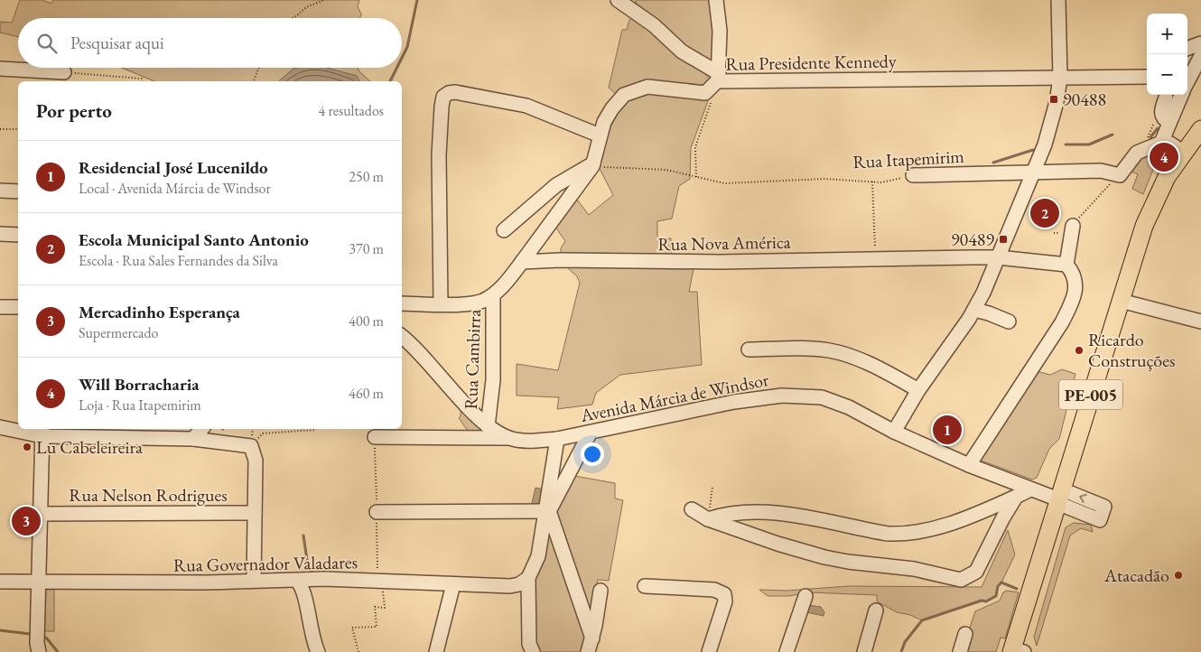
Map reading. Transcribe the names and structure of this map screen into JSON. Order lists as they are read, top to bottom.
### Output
{
  "streets": {
    "main road": ["PE-005"],
    "street": [
      "Rua Presidente Kennedy",
      "Rua Itapemirim",
      "Rua Nova América",
      "Rua Cambirra",
      "Avenida Márcia de Windsor",
      "Rua Nelson Rodrigues",
      "Rua Governador Valadares"
    ]
  },
  "crossings": [
    ["Rua Presidente Kennedy", "Rua Itapemirim"],
    ["Rua Presidente Kennedy", "Rua Nova América"],
    ["Rua Cambirra", "Avenida Márcia de Windsor"],
    ["PE-005", "Avenida Márcia de Windsor"]
  ],
  "places": {
    "transit": ["90488", "90489"],
    "other": ["Ricardo Construções", "Lu Cabeleireira", "Atacadão"]
  },
  "page": {
    "map_buttons": ["+", "−"],
    "search": "Pesquisar aqui",
    "heading": ["Por perto", "4 resultados"],
    "list": [
      {
        "mark": "1",
        "name": "Residencial José Lucenildo",
        "note": "Local · Avenida Márcia de Windsor",
        "value": "250 m"
      },
      {
        "mark": "2",
        "name": "Escola Municipal Santo Antonio",
        "note": "Escola · Rua Sales Fernandes da Silva",
        "value": "370 m"
      },
      {
        "mark": "3",
        "name": "Mercadinho Esperança",
        "note": "Supermercado",
        "value": "400 m"
      },
      {
        "mark": "4",
        "name": "Will Borracharia",
        "note": "Loja · Rua Itapemirim",
        "value": "460 m"
      }
    ],
    "pins": [
      "4",
      "2",
      "1",
      "3"
    ]
  }
}
